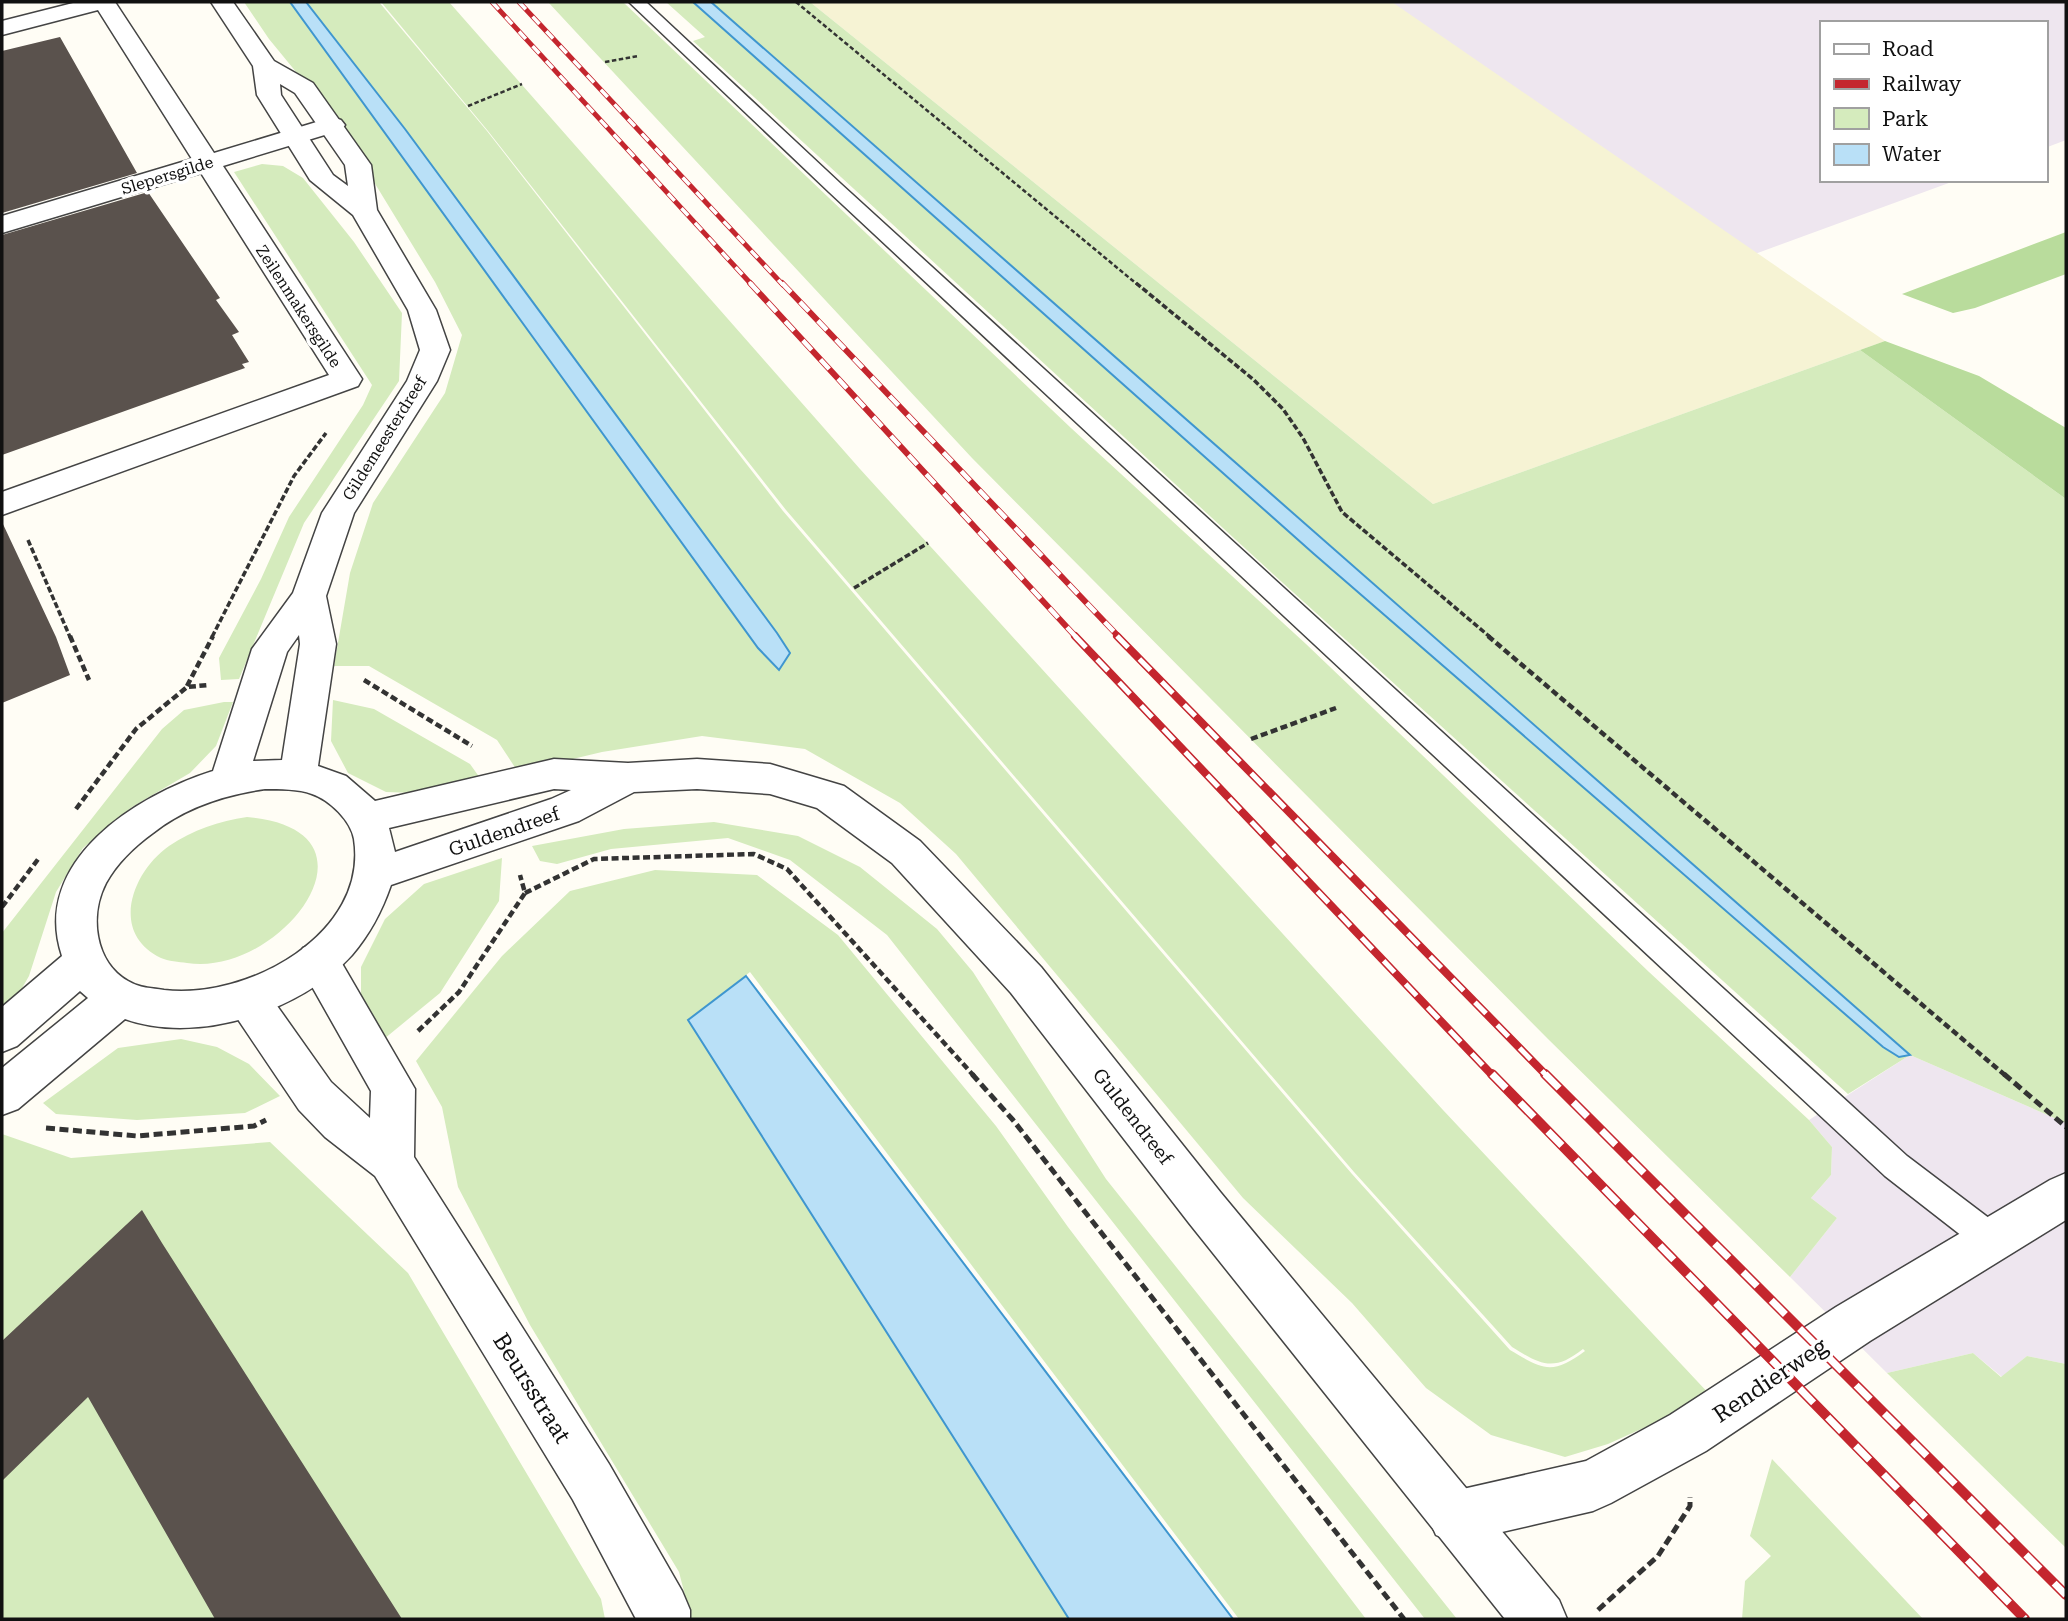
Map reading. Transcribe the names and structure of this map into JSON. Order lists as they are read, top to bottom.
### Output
{
  "streets": {
    "street": [
      "Slepersgilde",
      "Zeilenmakersgilde",
      "Gildemeesterdreef",
      "Guldendreef",
      "Rendierweg",
      "Beursstraat"
    ]
  },
  "crossings": [
    ["Slepersgilde", "Zeilenmakersgilde"],
    ["Slepersgilde", "Gildemeesterdreef"],
    ["Guldendreef", "Rendierweg"]
  ],
  "legend": [
    "Road",
    "Railway",
    "Park",
    "Water"
  ]
}
